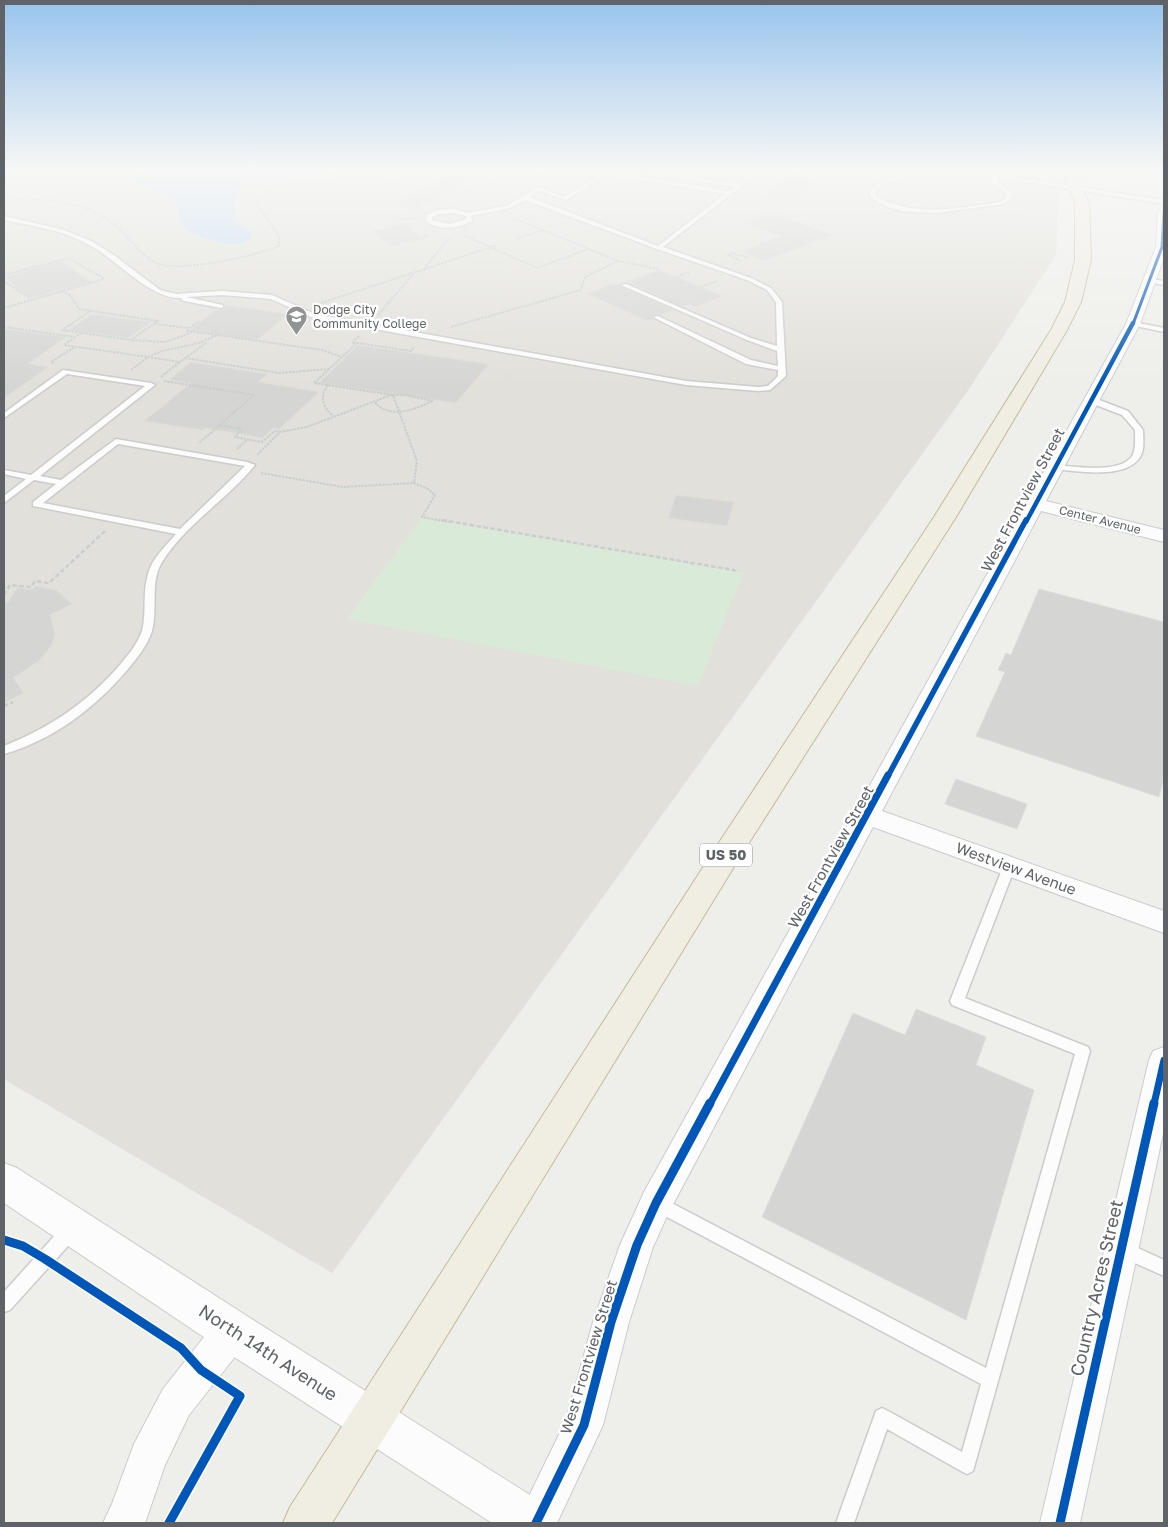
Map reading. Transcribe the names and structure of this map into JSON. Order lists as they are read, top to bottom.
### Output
{
  "streets": {
    "highway": ["US 50"],
    "main road": ["North 14th Avenue"],
    "street": [
      "West Frontview Street",
      "Center Avenue",
      "Westview Avenue",
      "Country Acres Street"
    ]
  },
  "crossings": [
    ["West Frontview Street", "Center Avenue"],
    ["West Frontview Street", "Westview Avenue"],
    ["West Frontview Street", "North 14th Avenue"],
    ["US 50", "North 14th Avenue"]
  ],
  "places": {
    "school or university": ["Dodge City Community College"]
  }
}
